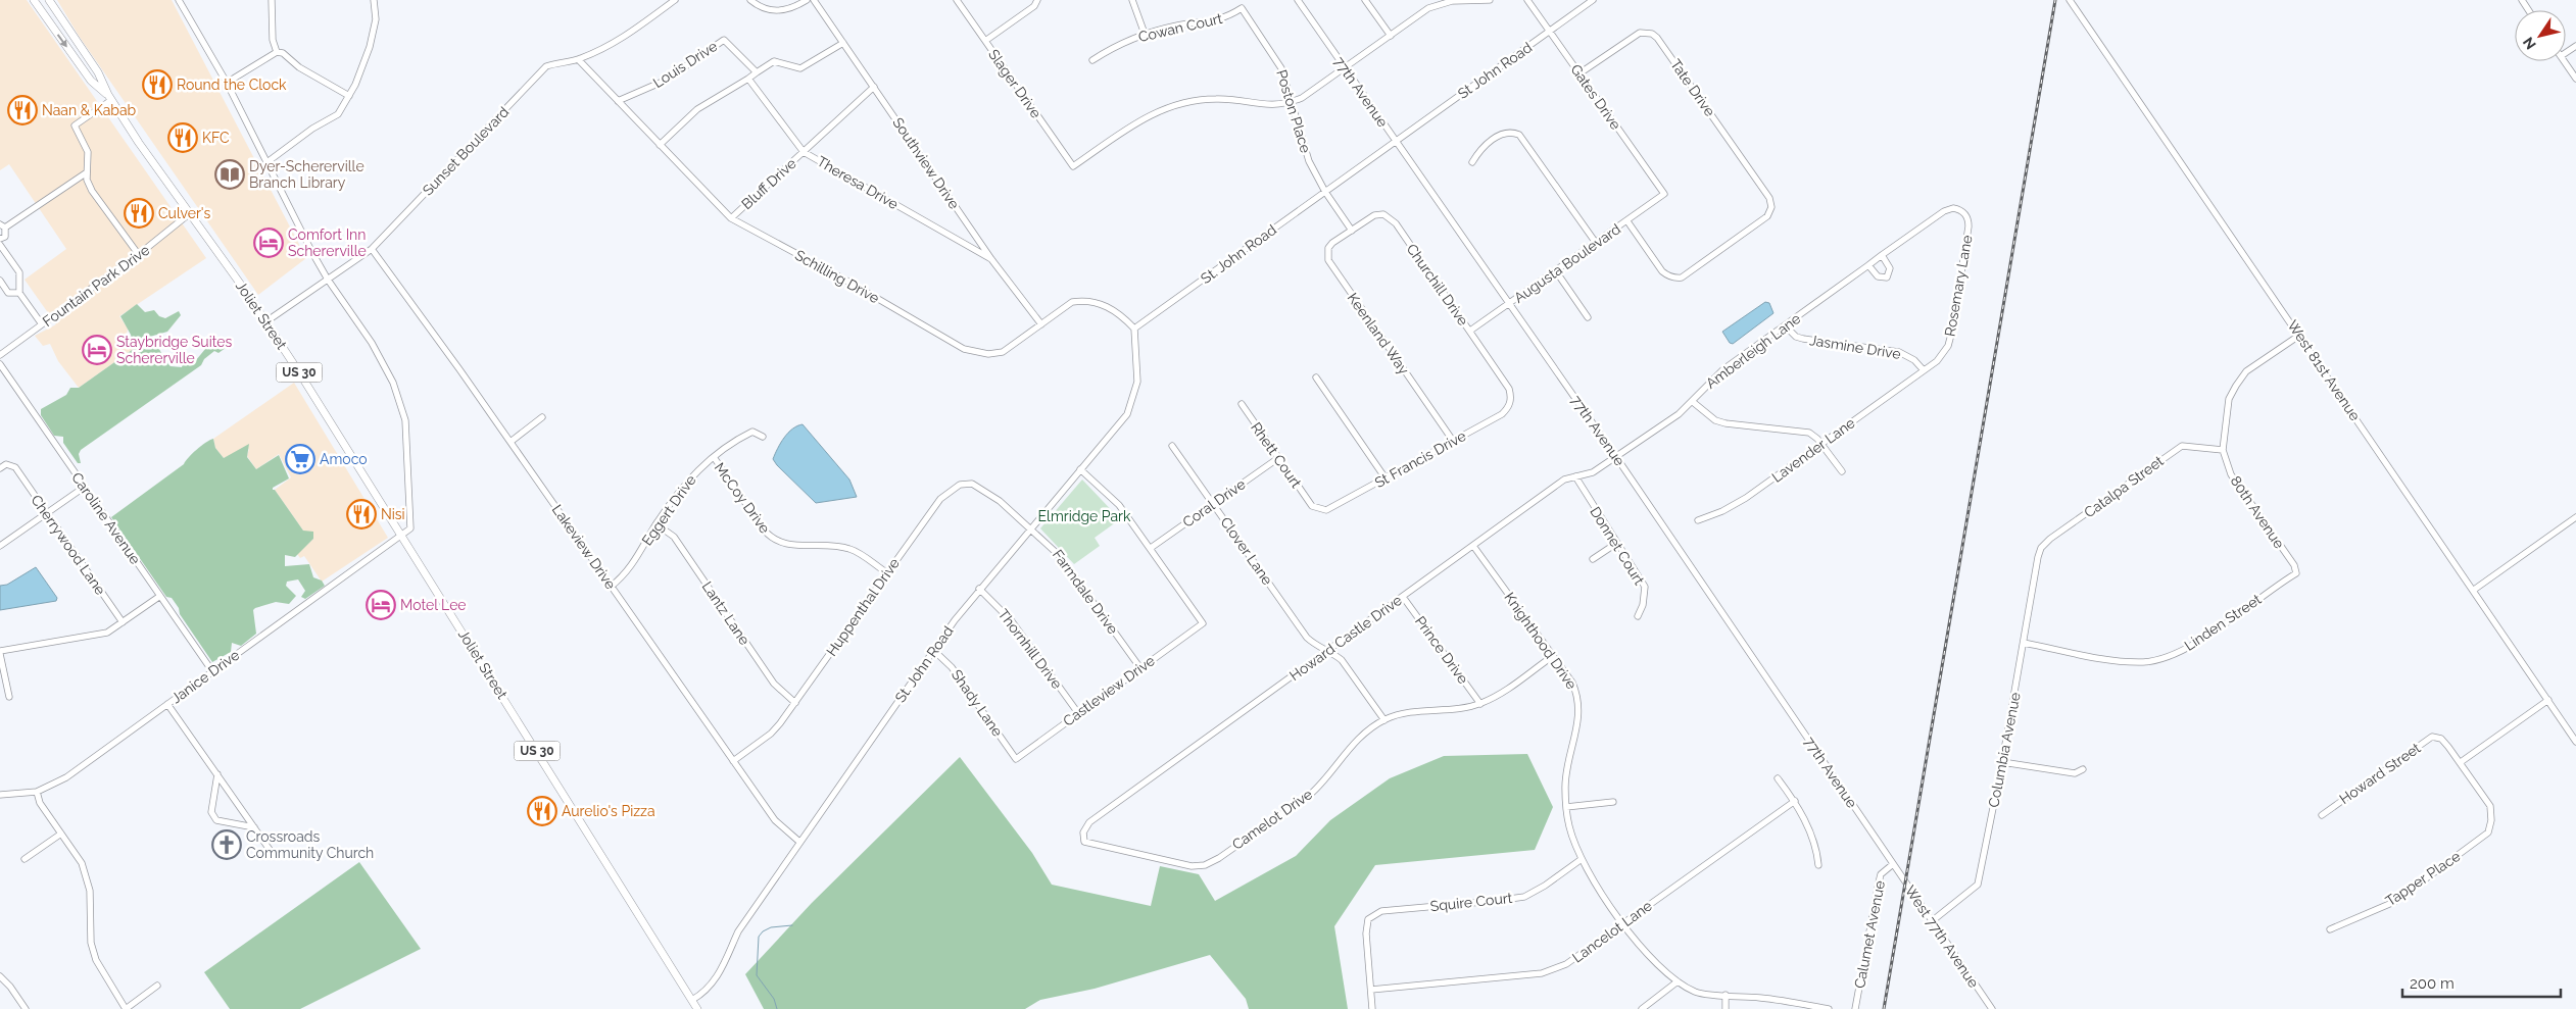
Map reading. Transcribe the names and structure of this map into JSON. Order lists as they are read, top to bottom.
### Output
{
  "streets": {
    "main road": ["Joliet Street", "US 30"],
    "street": [
      "Cowan Court",
      "Louis Drive",
      "St John Road",
      "Slager Drive",
      "Tate Drive",
      "77th Avenue",
      "Gates Drive",
      "Poston Place",
      "Sunset Boulevard",
      "Southview Drive",
      "Theresa Drive",
      "Bluff Drive",
      "St. John Road",
      "Augusta Boulevard",
      "Schilling Drive",
      "Churchill Drive",
      "Fountain Park Drive",
      "Rosemary Lane",
      "Keenland Way",
      "Jasmine Drive",
      "Amberleigh Lane",
      "West 81st Avenue",
      "Lavender Lane",
      "Rhett Court",
      "St Francis Drive",
      "Catalpa Street",
      "McCoy Drive",
      "Coral Drive",
      "Eggert Drive",
      "80th Avenue",
      "Caroline Avenue",
      "Cherrywood Lane",
      "Donnet Court",
      "Lakeview Drive",
      "Clover Lane",
      "Farmdale Drive",
      "Huppenthal Drive",
      "Lantz Lane",
      "Linden Street",
      "Howard Castle Drive",
      "Knighthood Drive",
      "Thornhill Drive",
      "Prince Drive",
      "Janice Drive",
      "Castleview Drive",
      "Shady Lane",
      "Columbia Avenue",
      "Howard Street",
      "Camelot Drive",
      "Tapper Place",
      "Squire Court",
      "Lancelot Lane",
      "Calumet Avenue",
      "West 77th Avenue"
    ]
  },
  "crossings": [
    ["Cowan Court", "Poston Place"],
    ["Louis Drive", "Schilling Drive"],
    ["St John Road", "77th Avenue"],
    ["St John Road", "Gates Drive"],
    ["St John Road", "Poston Place"],
    ["St John Road", "St. John Road"],
    ["Slager Drive", "Poston Place"],
    ["Tate Drive", "Gates Drive"],
    ["Tate Drive", "Augusta Boulevard"],
    ["77th Avenue", "Augusta Boulevard"],
    ["77th Avenue", "Amberleigh Lane"],
    ["77th Avenue", "Howard Castle Drive"],
    ["77th Avenue", "Calumet Avenue"],
    ["77th Avenue", "West 77th Avenue"],
    ["Gates Drive", "Augusta Boulevard"],
    ["Poston Place", "St. John Road"],
    ["Poston Place", "Churchill Drive"],
    ["Poston Place", "Keenland Way"],
    ["Sunset Boulevard", "Schilling Drive"],
    ["Sunset Boulevard", "Joliet Street"],
    ["Sunset Boulevard", "Lakeview Drive"],
    ["Southview Drive", "Theresa Drive"],
    ["Southview Drive", "Bluff Drive"],
    ["Southview Drive", "Schilling Drive"],
    ["Theresa Drive", "Bluff Drive"],
    ["Bluff Drive", "Schilling Drive"],
    ["St. John Road", "Schilling Drive"],
    ["St. John Road", "Joliet Street"],
    ["St. John Road", "Lakeview Drive"],
    ["St. John Road", "Farmdale Drive"],
    ["St. John Road", "Thornhill Drive"],
    ["St. John Road", "Shady Lane"],
    ["Augusta Boulevard", "Churchill Drive"],
    ["Churchill Drive", "Keenland Way"],
    ["Churchill Drive", "St Francis Drive"],
    ["Fountain Park Drive", "Joliet Street"],
    ["Rosemary Lane", "Jasmine Drive"],
    ["Rosemary Lane", "Amberleigh Lane"],
    ["Rosemary Lane", "Lavender Lane"],
    ["Joliet Street", "US 30"],
    ["Joliet Street", "Janice Drive"],
    ["Keenland Way", "St Francis Drive"],
    ["Jasmine Drive", "Amberleigh Lane"],
    ["Jasmine Drive", "Lavender Lane"],
    ["Amberleigh Lane", "Howard Castle Drive"],
    ["Rhett Court", "St Francis Drive"],
    ["Rhett Court", "Coral Drive"],
    ["Catalpa Street", "80th Avenue"],
    ["Catalpa Street", "Columbia Avenue"],
    ["McCoy Drive", "Eggert Drive"],
    ["McCoy Drive", "Huppenthal Drive"],
    ["Coral Drive", "Clover Lane"],
    ["Coral Drive", "Castleview Drive"],
    ["Eggert Drive", "Lakeview Drive"],
    ["Eggert Drive", "Lantz Lane"],
    ["80th Avenue", "Linden Street"],
    ["Caroline Avenue", "Janice Drive"],
    ["Donnet Court", "Howard Castle Drive"],
    ["Lakeview Drive", "Huppenthal Drive"],
    ["Clover Lane", "Howard Castle Drive"],
    ["Clover Lane", "Camelot Drive"],
    ["Farmdale Drive", "Huppenthal Drive"],
    ["Farmdale Drive", "Castleview Drive"],
    ["Huppenthal Drive", "Lantz Lane"],
    ["Linden Street", "Columbia Avenue"],
    ["Howard Castle Drive", "Knighthood Drive"],
    ["Howard Castle Drive", "Prince Drive"],
    ["Howard Castle Drive", "Camelot Drive"],
    ["Knighthood Drive", "Camelot Drive"],
    ["Knighthood Drive", "Squire Court"],
    ["Knighthood Drive", "Lancelot Lane"],
    ["Thornhill Drive", "Castleview Drive"],
    ["Prince Drive", "Camelot Drive"],
    ["Castleview Drive", "Shady Lane"],
    ["Columbia Avenue", "West 77th Avenue"],
    ["Howard Street", "Tapper Place"],
    ["Squire Court", "Lancelot Lane"],
    ["Calumet Avenue", "West 77th Avenue"]
  ],
  "parks": ["Elmridge Park"],
  "places": {
    "restaurant": [
      "Round the Clock",
      "Naan & Kabab",
      "KFC",
      "Culver's",
      "Nisi",
      "Aurelio's Pizza"
    ],
    "library": ["Dyer-Schererville Branch Library"],
    "hotel": ["Comfort Inn Schererville", "Staybridge Suites Schererville", "Motel Lee"],
    "supermarket": ["Amoco"],
    "church": ["Crossroads Community Church"]
  },
  "scale_bar": "200 m",
  "north": "bottom left"
}
